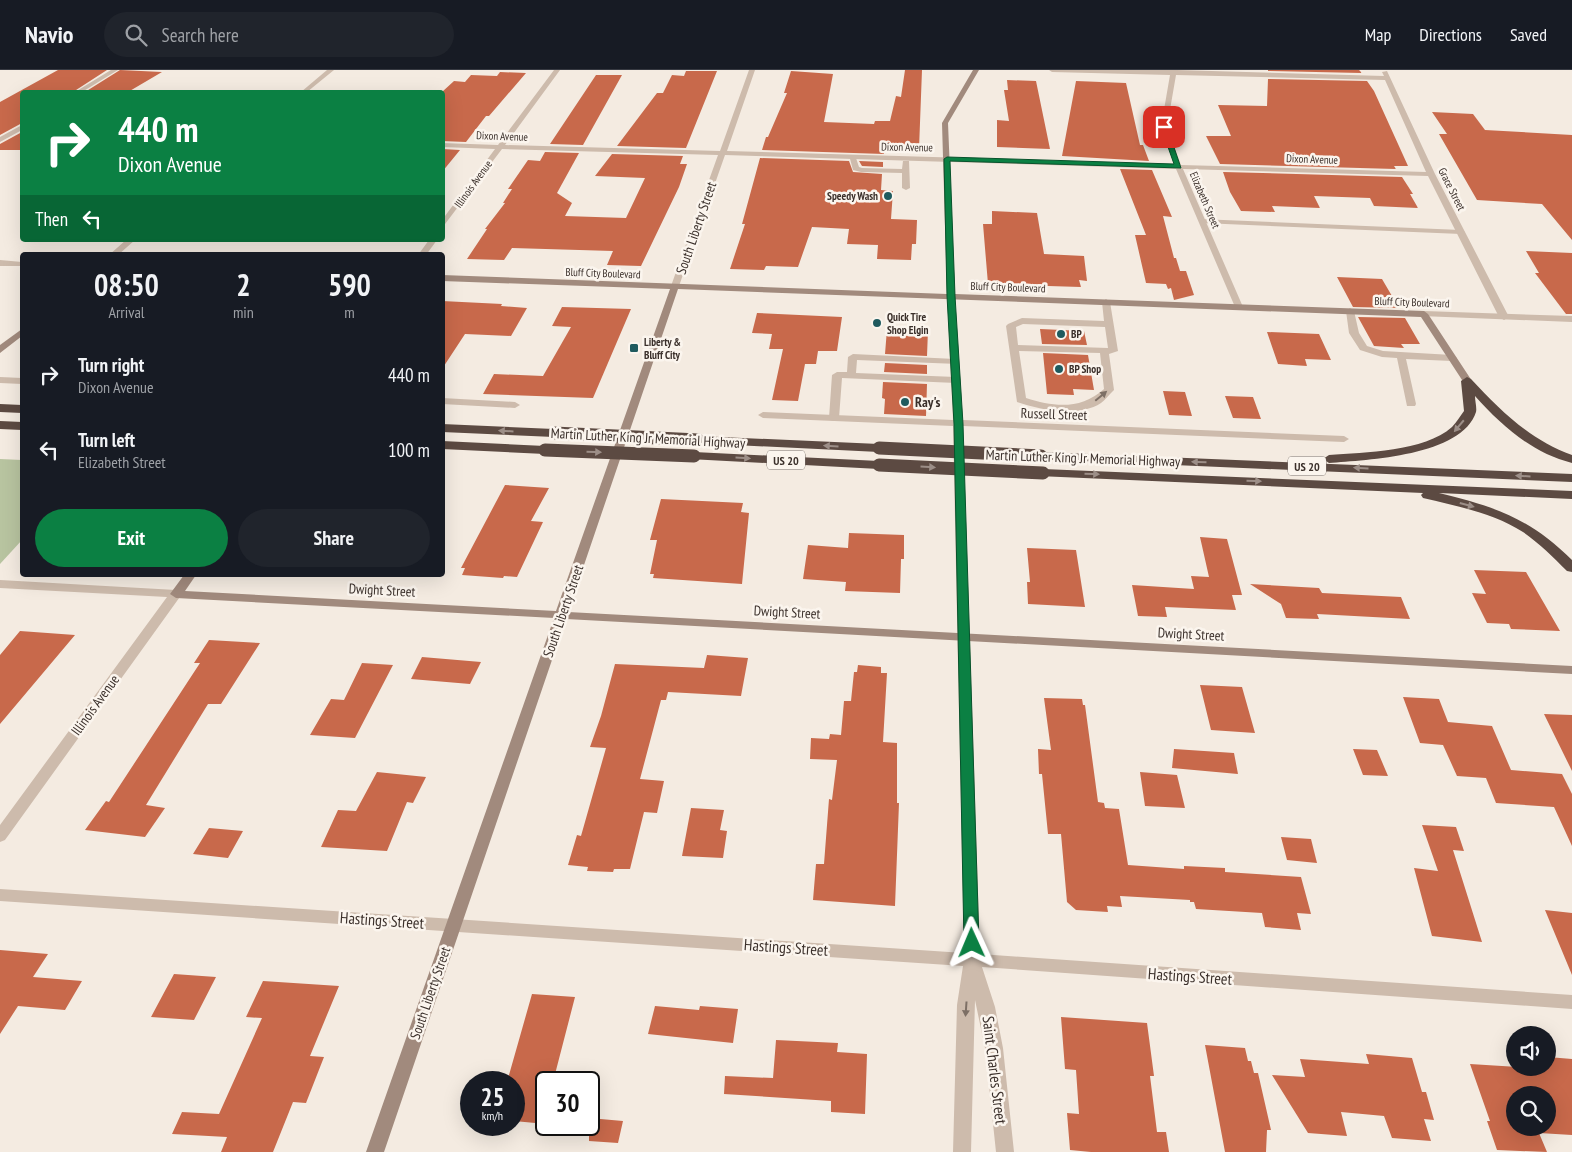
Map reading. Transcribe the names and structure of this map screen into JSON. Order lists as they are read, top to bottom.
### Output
{
  "streets": {
    "highway": ["Martin Luther King Jr Memorial Highway", "US 20"],
    "main road": [
      "Illinois Avenue",
      "South Liberty Street",
      "Bluff City Boulevard",
      "Dwight Street",
      "Saint Charles Street"
    ],
    "street": [
      "Dixon Avenue",
      "Grace Street",
      "Elizabeth Street",
      "Russell Street",
      "Hastings Street"
    ]
  },
  "crossings": [
    ["Dixon Avenue", "Illinois Avenue"],
    ["Dixon Avenue", "Grace Street"],
    ["Dixon Avenue", "Elizabeth Street"],
    ["Dixon Avenue", "South Liberty Street"],
    ["Dixon Avenue", "Saint Charles Street"],
    ["Illinois Avenue", "Dwight Street"],
    ["Grace Street", "Bluff City Boulevard"],
    ["Elizabeth Street", "Bluff City Boulevard"],
    ["South Liberty Street", "Bluff City Boulevard"],
    ["South Liberty Street", "Dwight Street"],
    ["South Liberty Street", "Hastings Street"],
    ["Bluff City Boulevard", "Saint Charles Street"],
    ["Russell Street", "Saint Charles Street"],
    ["Dwight Street", "Saint Charles Street"],
    ["Hastings Street", "Saint Charles Street"]
  ],
  "places": {
    "other": [
      "Speedy Wash",
      "Quick Tire Shop Elgin",
      "BP",
      "BP Shop",
      "Ray's"
    ],
    "transit": ["Liberty & Bluff City"]
  },
  "page": {
    "header": "Navio",
    "search": "Search here",
    "nav": ["Map", "Directions", "Saved"],
    "turn": ["440 m", "Dixon Avenue"],
    "then": "Then",
    "eta": [
      "08:50",
      "Arrival",
      "2",
      "min",
      "590",
      "m"
    ],
    "list": [
      {
        "name": "Turn right",
        "note": "Dixon Avenue",
        "value": "440 m"
      },
      {
        "name": "Turn left",
        "note": "Elizabeth Street",
        "value": "100 m"
      }
    ],
    "buttons": ["Exit", "Share"],
    "speed": "25 km/h",
    "limit": "30"
  }
}
